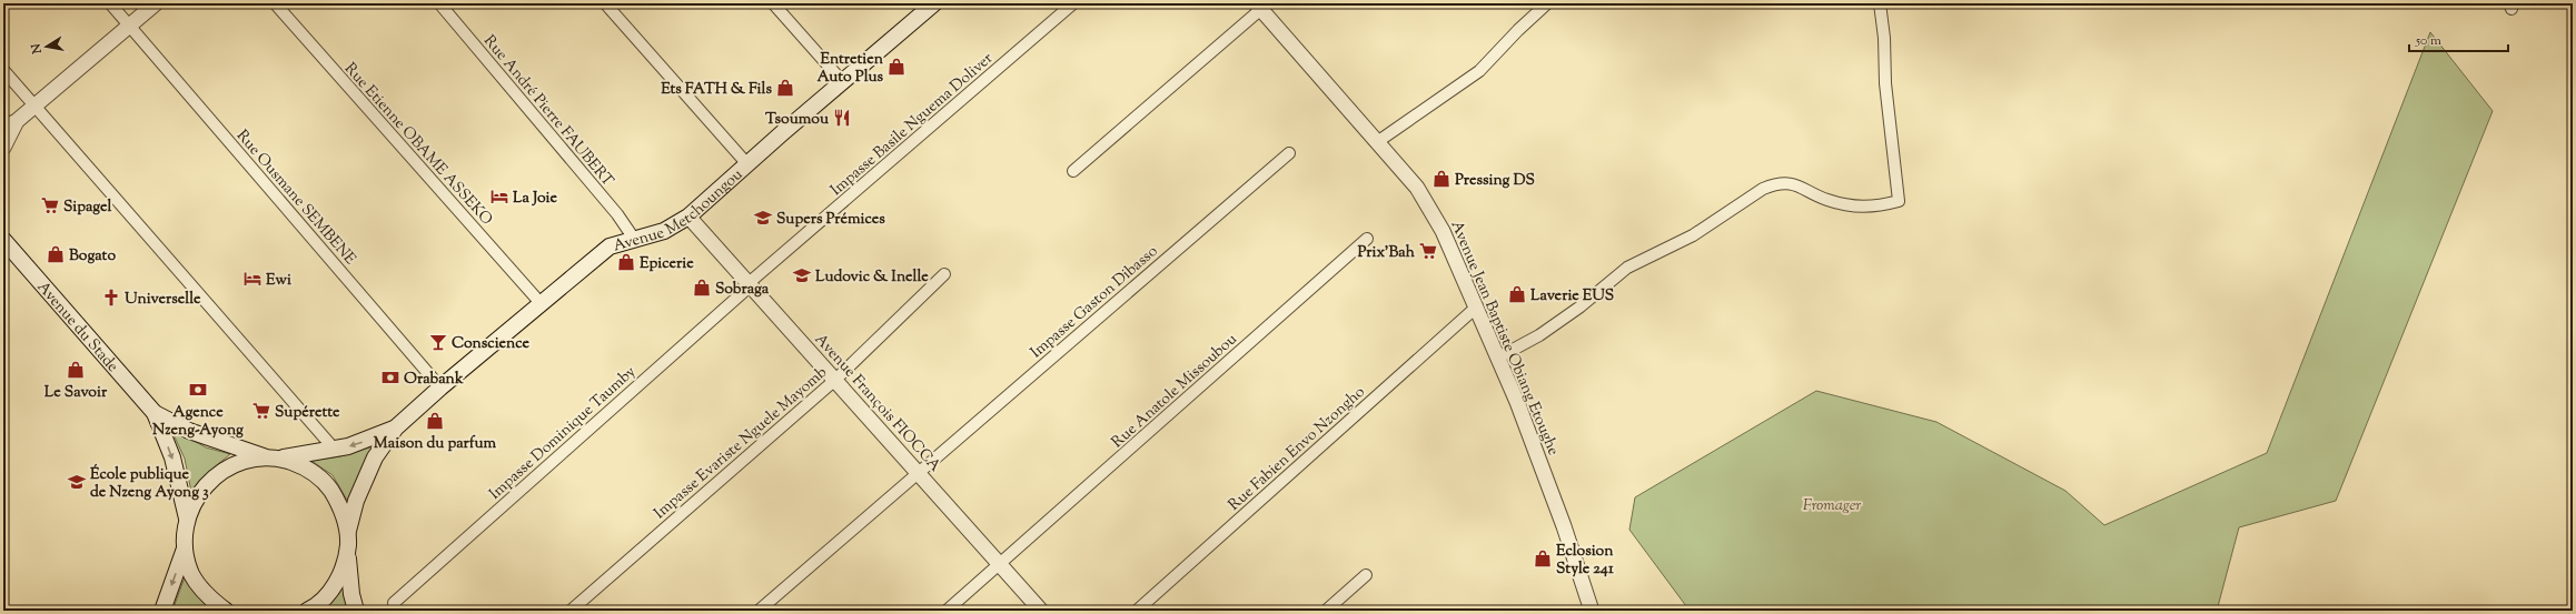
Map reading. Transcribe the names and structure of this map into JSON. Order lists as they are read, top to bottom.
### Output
{
  "streets": {
    "main road": ["Avenue Metchoungou", "Avenue du Stade"],
    "street": [
      "Rue André Pierre FAUBERT",
      "Impasse Basile Nguema Doliver",
      "Rue Etienne OBAME ASSEKO",
      "Rue Ousmane SEMBENE",
      "Impasse Gaston Dibasso",
      "Avenue Jean Baptiste Obiang Etoughe",
      "Rue Anatole Missoubou",
      "Avenue François FIOCCA",
      "Impasse Dominique Taumby",
      "Impasse Evariste Nguele Mayomb",
      "Rue Fabien Envo Nzongho"
    ]
  },
  "crossings": [
    ["Rue André Pierre FAUBERT", "Avenue Metchoungou"],
    ["Impasse Basile Nguema Doliver", "Avenue François FIOCCA"],
    ["Impasse Basile Nguema Doliver", "Impasse Dominique Taumby"],
    ["Rue Etienne OBAME ASSEKO", "Avenue Metchoungou"],
    ["Rue Ousmane SEMBENE", "Avenue Metchoungou"],
    ["Avenue Metchoungou", "Avenue François FIOCCA"],
    ["Impasse Gaston Dibasso", "Avenue François FIOCCA"],
    ["Avenue Jean Baptiste Obiang Etoughe", "Rue Fabien Envo Nzongho"],
    ["Rue Anatole Missoubou", "Avenue François FIOCCA"],
    ["Avenue François FIOCCA", "Impasse Dominique Taumby"],
    ["Avenue François FIOCCA", "Impasse Evariste Nguele Mayomb"]
  ],
  "parks": ["Fromager"],
  "places": {
    "shop": [
      "Entretien Auto Plus",
      "Ets FATH & Fils",
      "Pressing DS",
      "Bogato",
      "Epicerie",
      "Sobraga",
      "Laverie EUS",
      "Le Savoir",
      "Maison du parfum",
      "Eclosion Style 241"
    ],
    "restaurant": ["Tsoumou"],
    "hotel": ["La Joie", "Ewi"],
    "supermarket": ["Sipagel", "Prix'Bah", "Supérette"],
    "school or university": ["Supers Prémices", "Ludovic & Inelle", "École publique de Nzeng Ayong 3"],
    "church": ["Universelle"],
    "bar": ["Conscience"],
    "bank": ["Orabank", "Agence Nzeng-Ayong"]
  },
  "scale_bar": "50 m",
  "north": "left"
}
